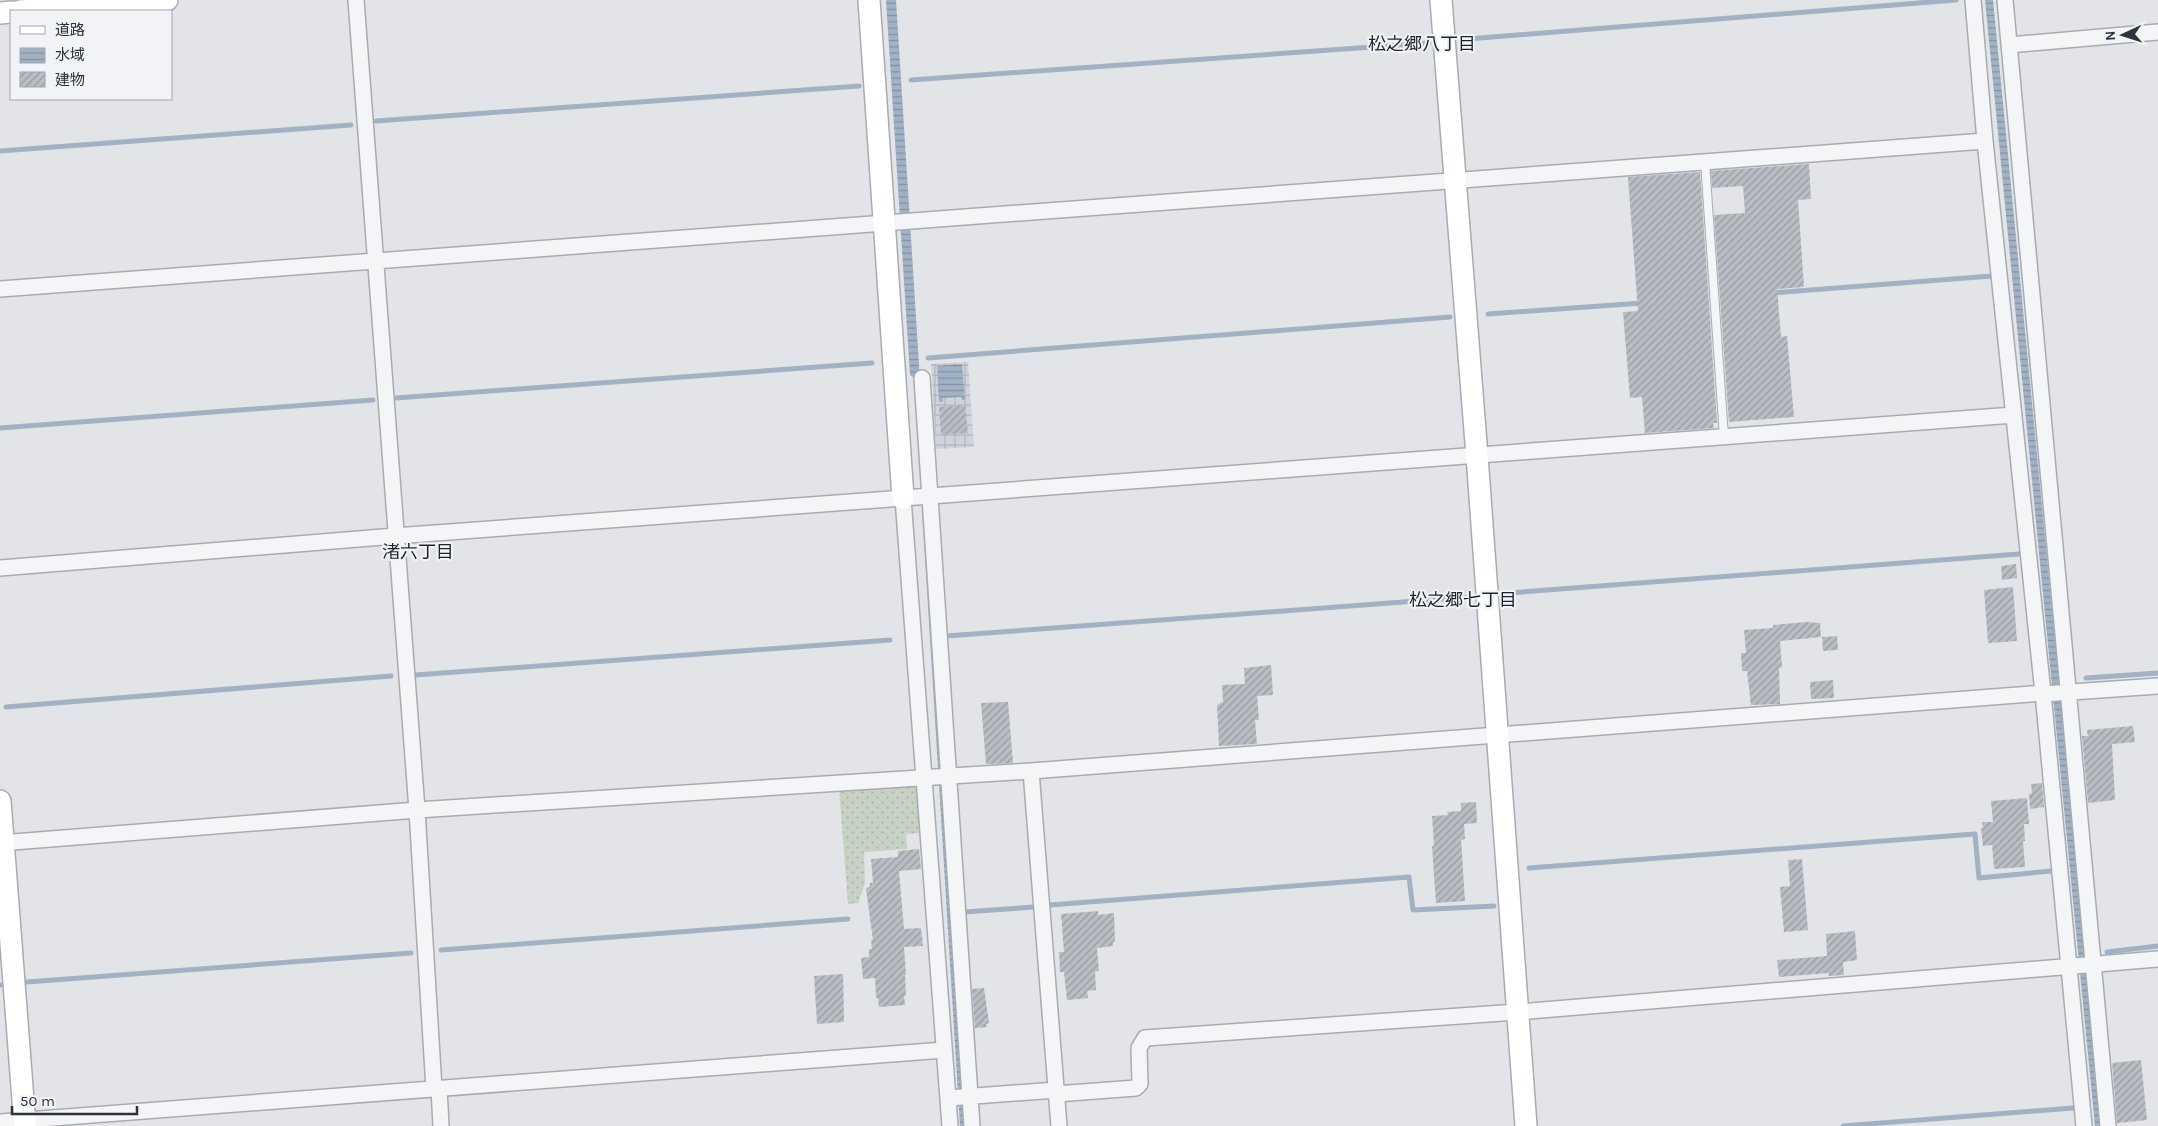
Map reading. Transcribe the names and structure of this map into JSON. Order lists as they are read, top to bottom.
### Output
{
  "districts": ["松之郷八丁目", "渚六丁目", "松之郷七丁目"],
  "legend": ["道路", "水域", "建物"],
  "scale_bar": "50 m",
  "north": "left"
}
